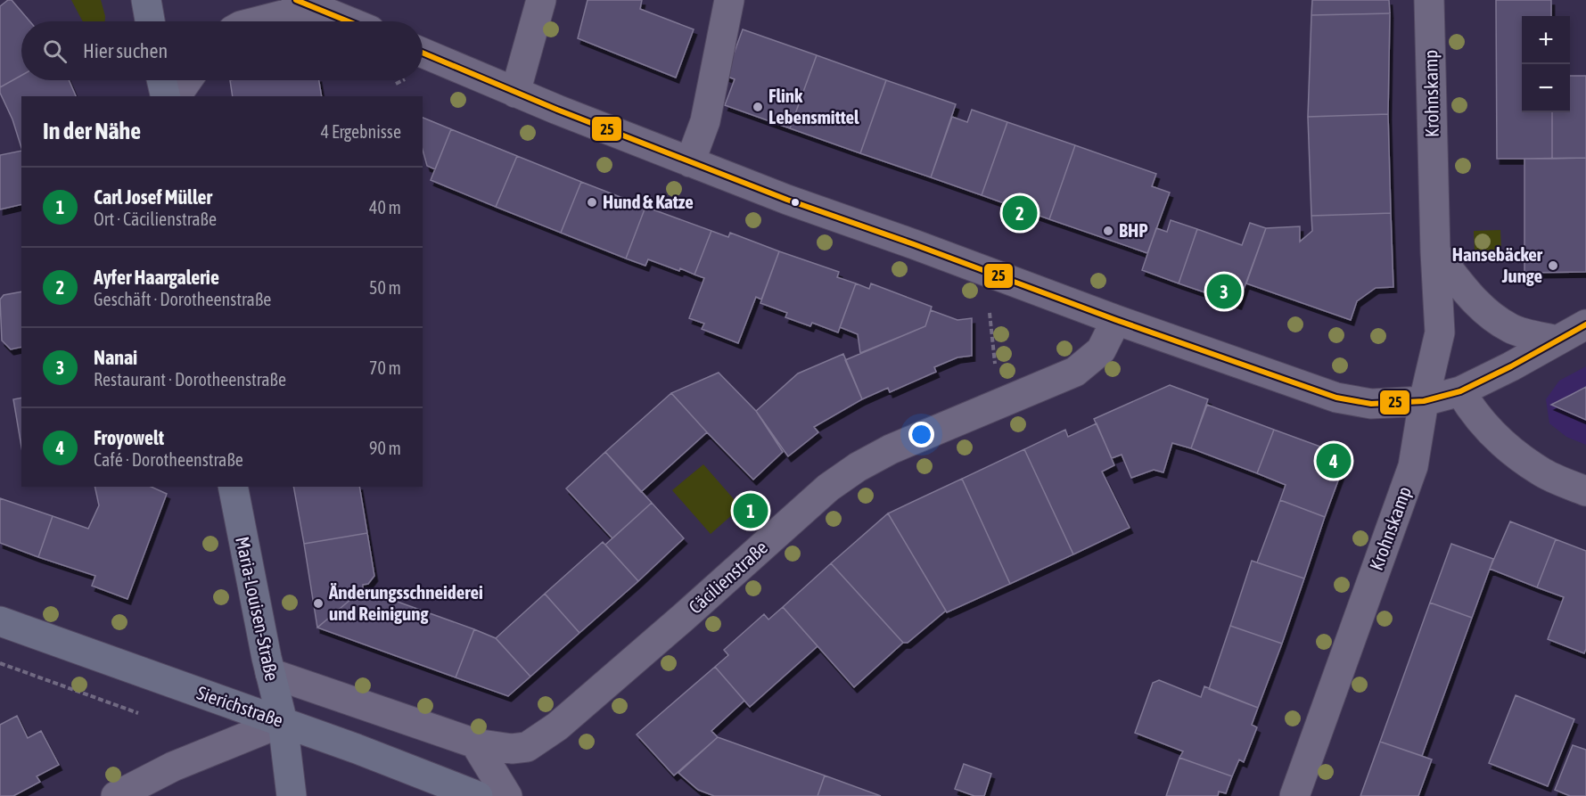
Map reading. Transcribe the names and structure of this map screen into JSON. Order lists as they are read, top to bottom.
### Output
{
  "streets": {
    "main road": ["Maria-Louisen-Straße", "Sierichstraße"],
    "street": ["Krohnskamp", "Cäcilienstraße"]
  },
  "crossings": [
    ["Maria-Louisen-Straße", "Sierichstraße"]
  ],
  "places": [
    "Flink Lebensmittel",
    "Hund & Katze",
    "BHP",
    "Hansebäcker Junge",
    "Änderungsschneiderei und Reinigung"
  ],
  "lines": ["transit line 25"],
  "page": {
    "map_buttons": ["+", "−"],
    "search": "Hier suchen",
    "heading": ["In der Nähe", "4 Ergebnisse"],
    "list": [
      {
        "mark": "1",
        "name": "Carl Josef Müller",
        "note": "Ort · Cäcilienstraße",
        "value": "40 m"
      },
      {
        "mark": "2",
        "name": "Ayfer Haargalerie",
        "note": "Geschäft · Dorotheenstraße",
        "value": "50 m"
      },
      {
        "mark": "3",
        "name": "Nanai",
        "note": "Restaurant · Dorotheenstraße",
        "value": "70 m"
      },
      {
        "mark": "4",
        "name": "Froyowelt",
        "note": "Café · Dorotheenstraße",
        "value": "90 m"
      }
    ],
    "pins": [
      "2",
      "3",
      "4",
      "1"
    ]
  }
}
